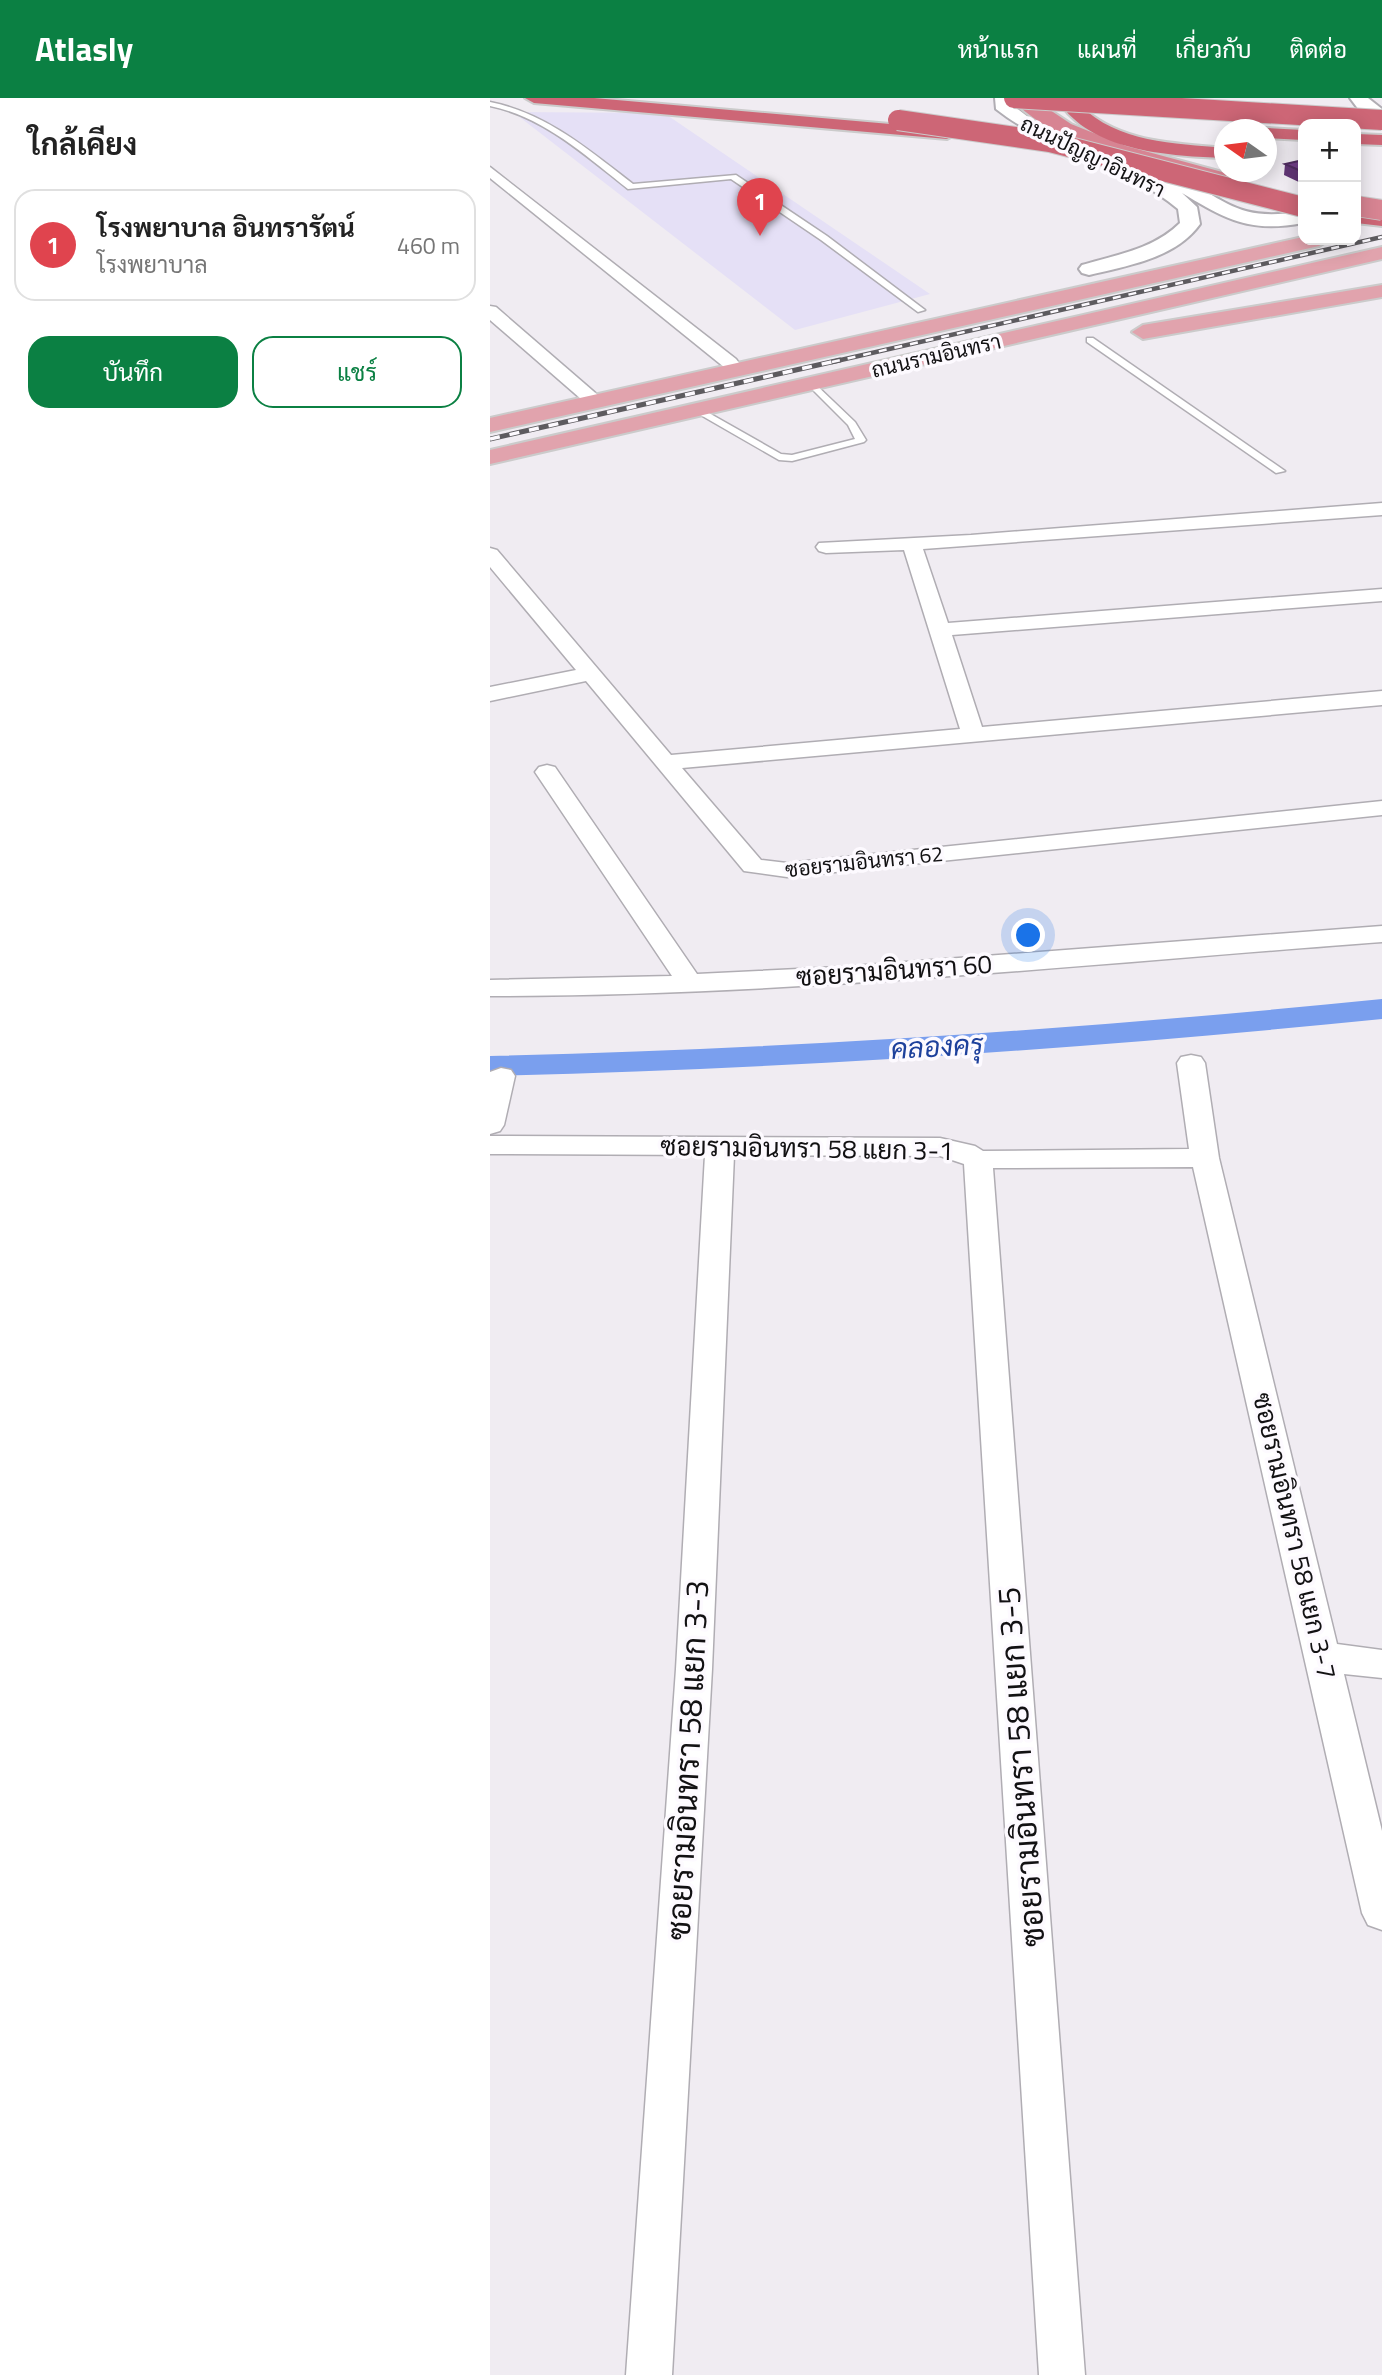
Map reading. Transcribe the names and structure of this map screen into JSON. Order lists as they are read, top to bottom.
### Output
{
  "streets": {
    "main road": ["ถนนปัญญาอินทรา", "ถนนรามอินทรา"],
    "street": [
      "ซอยรามอินทรา 62",
      "ซอยรามอินทรา 60",
      "ซอยรามอินทรา 58 แยก 3-1",
      "ซอยรามอินทรา 58 แยก 3-7",
      "ซอยรามอินทรา 58 แยก 3-3",
      "ซอยรามอินทรา 58 แยก 3-5"
    ]
  },
  "crossings": [
    ["ซอยรามอินทรา 58 แยก 3-1", "ซอยรามอินทรา 58 แยก 3-7"],
    ["ซอยรามอินทรา 58 แยก 3-1", "ซอยรามอินทรา 58 แยก 3-3"],
    ["ซอยรามอินทรา 58 แยก 3-1", "ซอยรามอินทรา 58 แยก 3-5"]
  ],
  "water": ["คลองครุ"],
  "north": "left",
  "page": {
    "header": "Atlasly",
    "nav": [
      "หน้าแรก",
      "แผนที่",
      "เกี่ยวกับ",
      "ติดต่อ"
    ],
    "heading": "ใกล้เคียง",
    "map_buttons": ["+", "−"],
    "pins": "1",
    "list": [
      {
        "mark": "1",
        "name": "โรงพยาบาล อินทรารัตน์",
        "note": "โรงพยาบาล",
        "value": "460 m"
      }
    ],
    "buttons": ["บันทึก", "แชร์"]
  }
}
